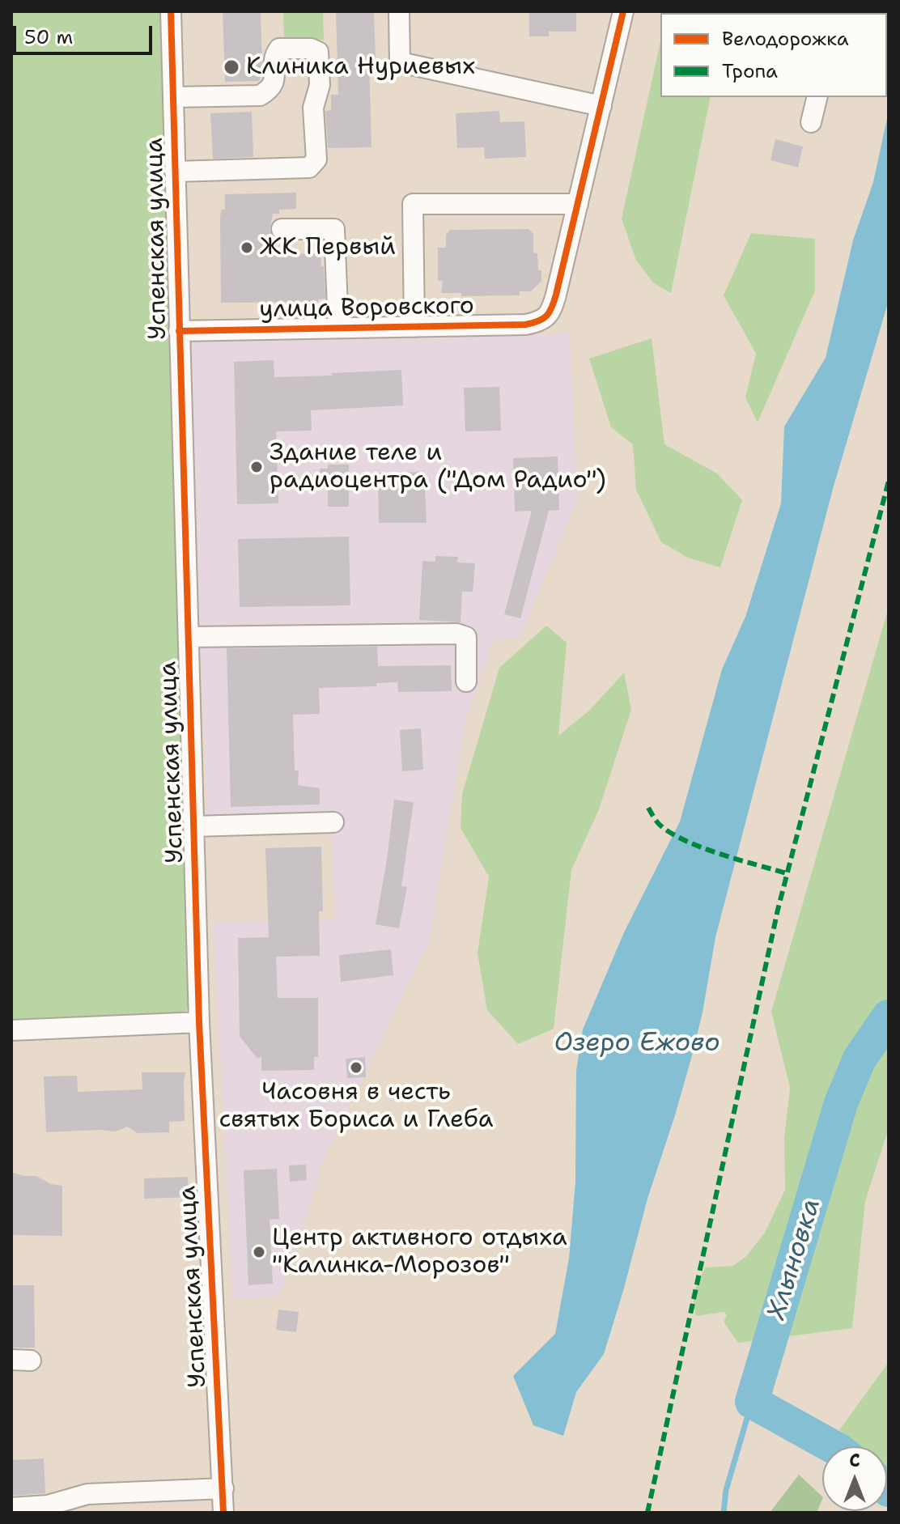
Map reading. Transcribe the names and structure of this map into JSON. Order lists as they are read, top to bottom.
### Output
{
  "streets": {
    "street": ["Успенская улица", "улица Воровского"]
  },
  "crossings": [
    ["Успенская улица", "улица Воровского"]
  ],
  "water": ["Озеро Ежово", "Хлыновка"],
  "places": [
    "Клиника Нуриевых",
    "ЖК Первый",
    "Здание теле и радиоцентра (\"Дом Радио\")",
    "Часовня в честь святых Бориса и Глеба",
    "Центр активного отдыха \"Калинка-Морозов\""
  ],
  "legend": ["Велодорожка", "Тропа"],
  "scale_bar": "50 m",
  "north": "top"
}
